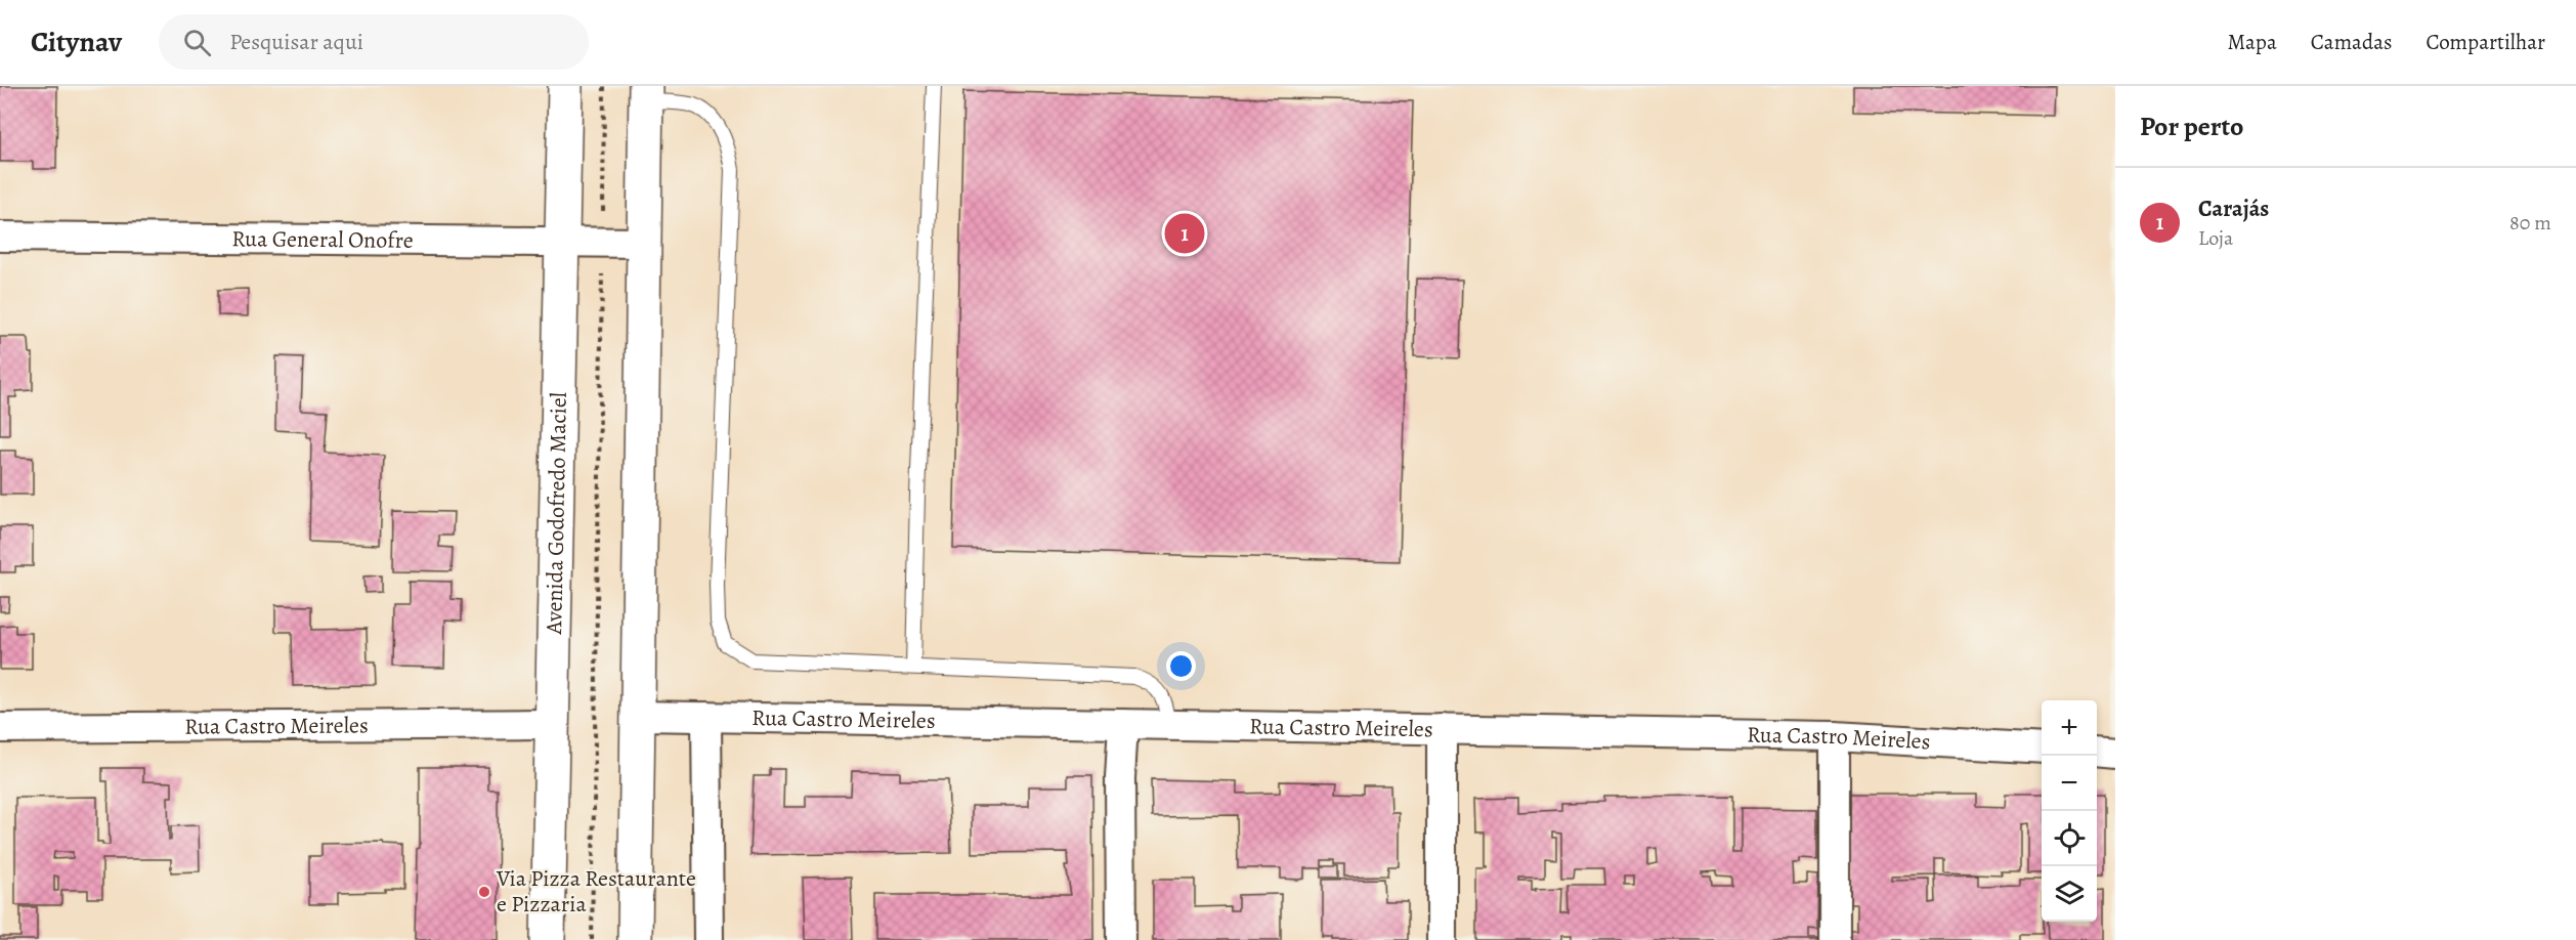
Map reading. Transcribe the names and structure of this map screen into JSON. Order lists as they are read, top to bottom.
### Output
{
  "streets": {
    "main road": ["Avenida Godofredo Maciel"],
    "street": ["Rua General Onofre", "Rua Castro Meireles"]
  },
  "crossings": [
    ["Rua General Onofre", "Avenida Godofredo Maciel"],
    ["Avenida Godofredo Maciel", "Rua Castro Meireles"]
  ],
  "places": ["Via Pizza Restaurante e Pizzaria"],
  "page": {
    "header": "Citynav",
    "search": "Pesquisar aqui",
    "nav": ["Mapa", "Camadas", "Compartilhar"],
    "heading": "Por perto",
    "list": [
      {
        "mark": "1",
        "name": "Carajás",
        "note": "Loja",
        "value": "80 m"
      }
    ],
    "pins": "1",
    "map_buttons": ["+", "−"]
  }
}
